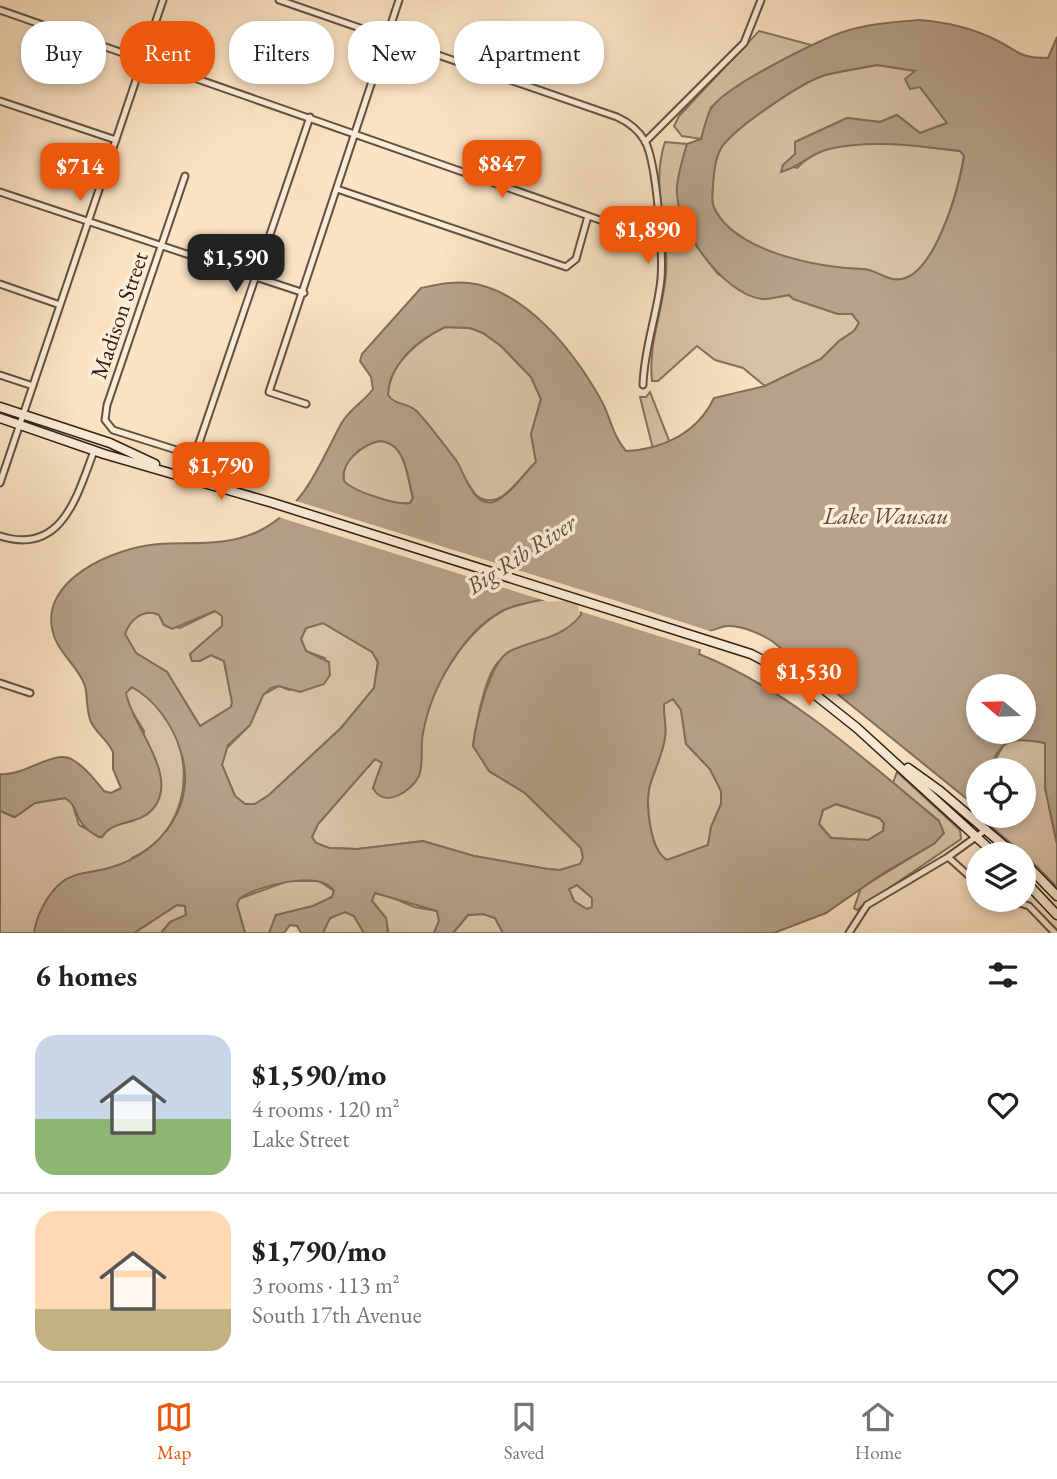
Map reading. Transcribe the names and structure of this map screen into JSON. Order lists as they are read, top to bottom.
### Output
{
  "streets": {
    "street": ["Madison Street"]
  },
  "water": ["Lake Wausau", "Big Rib River"],
  "north": "left",
  "page": {
    "chip": [
      "Buy",
      "Rent",
      "Filters",
      "New",
      "Apartment"
    ],
    "price": [
      "$847",
      "$714",
      "$1,890",
      "$1,590",
      "$1,790",
      "$1,530"
    ],
    "heading": "6 homes",
    "list": [
      {
        "name": "$1,590/mo",
        "note": "4 rooms · 120 m² · Lake Street"
      },
      {
        "name": "$1,790/mo",
        "note": "3 rooms · 113 m² · South 17th Avenue"
      }
    ],
    "tabs": ["Map", "Saved", "Home"]
  }
}
